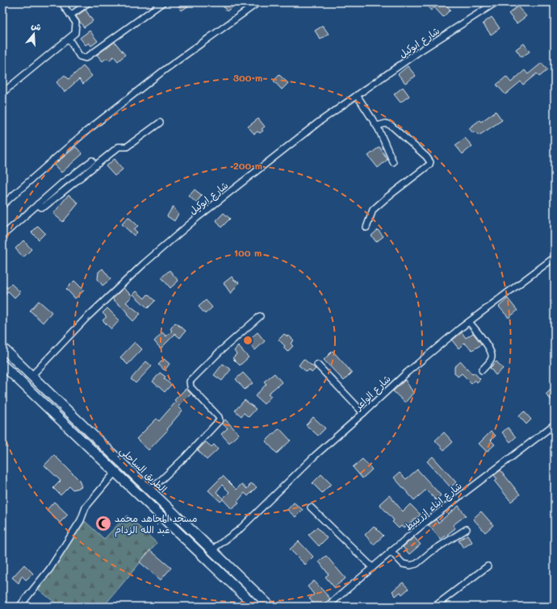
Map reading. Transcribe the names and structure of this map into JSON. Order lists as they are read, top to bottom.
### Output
{
  "streets": {
    "highway": ["الطريق الساحلي"],
    "street": ["شارع ابوكيل", "شارع الواعر", "شارع ابناء إزريبيط"]
  },
  "crossings": [
    ["شارع ابوكيل", "الطريق الساحلي"],
    ["شارع الواعر", "الطريق الساحلي"]
  ],
  "places": {
    "mosque": ["مسجد المجاهد محمد عبد الله الزدام"]
  },
  "north": "top",
  "rings": ["300 m", "200 m", "100 m"]
}
